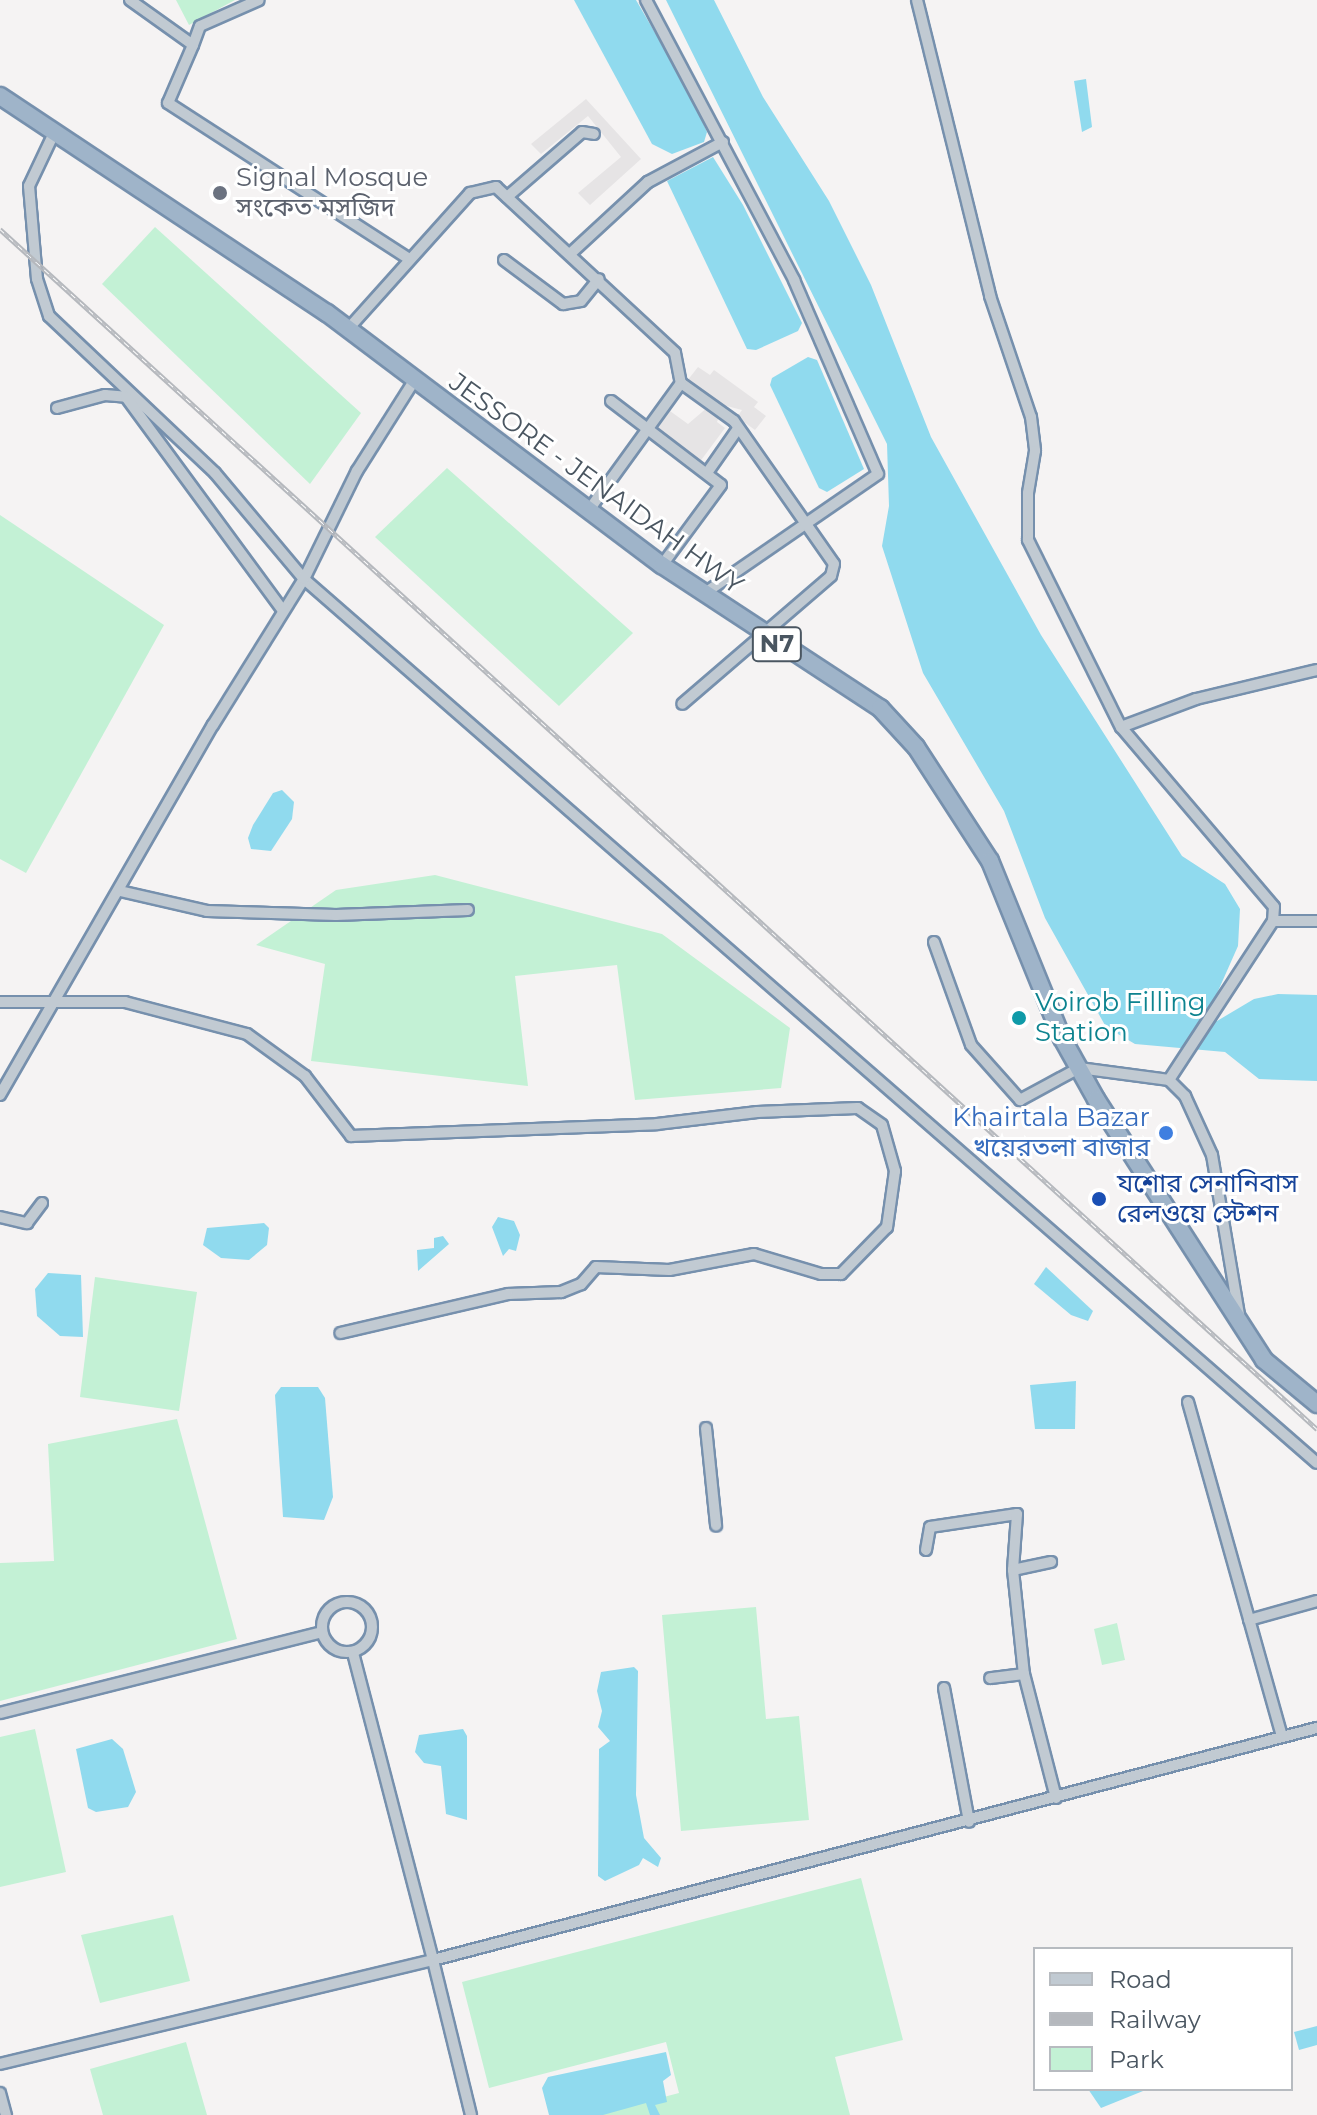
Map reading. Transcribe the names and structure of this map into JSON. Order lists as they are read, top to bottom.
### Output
{
  "streets": {
    "highway": ["JESSORE - JENAIDAH HWY", "N7"]
  },
  "places": [
    "Signal Mosque সংকেত মসজিদ",
    "Voirob Filling Station",
    "Khairtala Bazar খয়েরতলা বাজার",
    "যশোর সেনানিবাস রেলওয়ে স্টেশন"
  ],
  "legend": ["Road", "Railway", "Park"]
}
